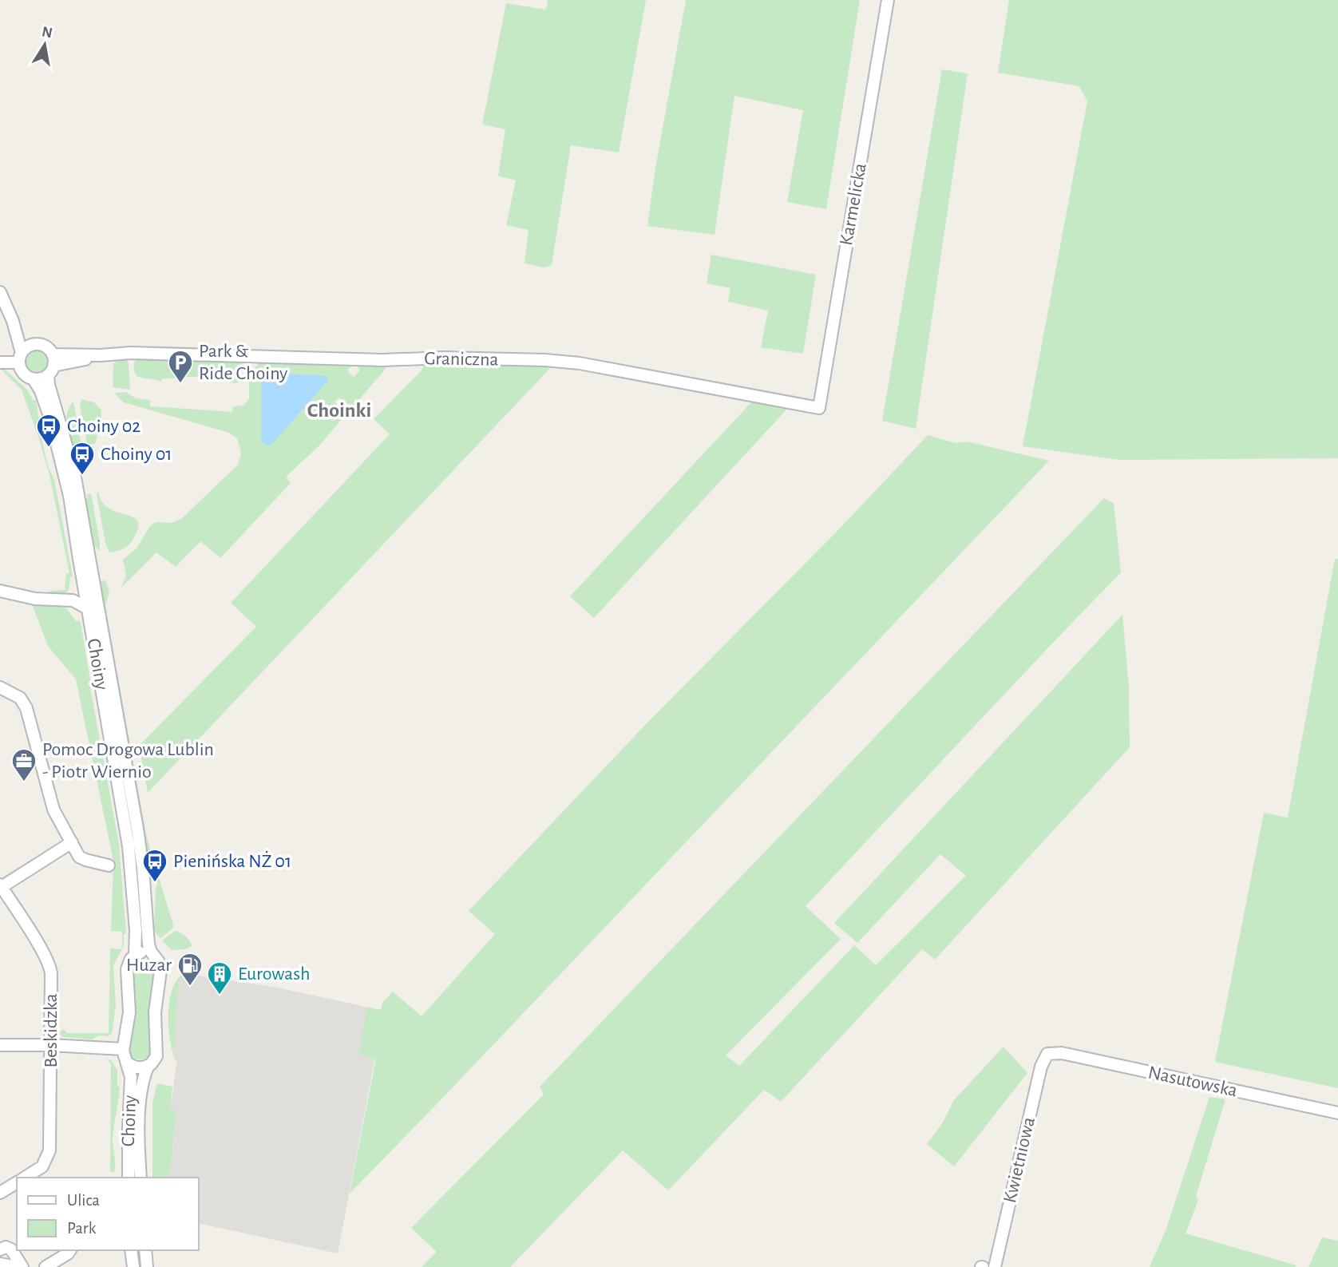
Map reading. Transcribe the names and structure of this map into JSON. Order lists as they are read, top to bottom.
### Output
{
  "streets": {
    "street": [
      "Karmelicka",
      "Graniczna",
      "Choiny",
      "Beskidzka",
      "Nasutowska",
      "Kwietniowa"
    ]
  },
  "crossings": [
    ["Karmelicka", "Graniczna"],
    ["Graniczna", "Choiny"],
    ["Nasutowska", "Kwietniowa"]
  ],
  "districts": ["Choinki"],
  "places": {
    "parking": ["Park & Ride Choiny"],
    "bus stop": ["Choiny 02", "Choiny 01", "Pienińska NŻ 01"],
    "office": ["Pomoc Drogowa Lublin - Piotr Wiernio"],
    "fuel station": ["Huzar"],
    "building": ["Eurowash"]
  },
  "legend": ["Ulica", "Park"],
  "north": "top"
}
